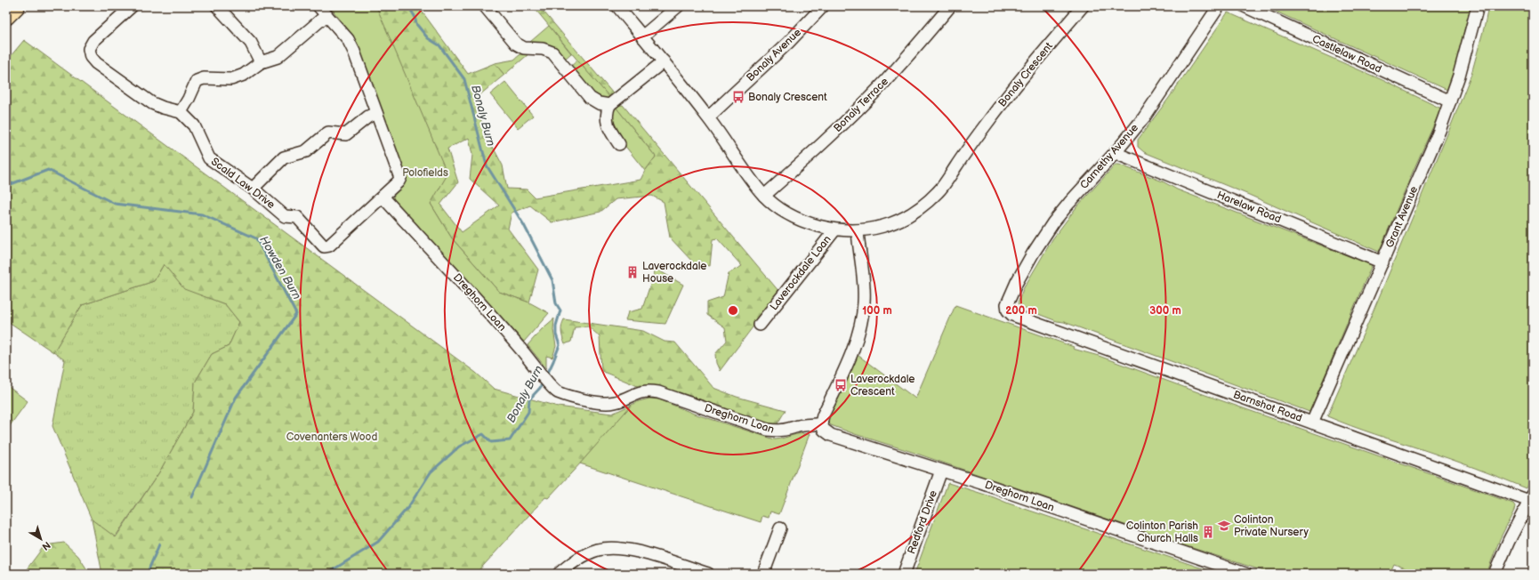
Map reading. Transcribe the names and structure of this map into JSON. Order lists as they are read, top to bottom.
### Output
{
  "streets": {
    "street": [
      "Castlelaw Road",
      "Bonaly Avenue",
      "Bonaly Crescent",
      "Bonaly Terrace",
      "Carnethy Avenue",
      "Scald Law Drive",
      "Harelaw Road",
      "Grant Avenue",
      "Laverockdale Loan",
      "Dreghorn Loan",
      "Barnshot Road",
      "Redford Drive"
    ]
  },
  "crossings": [
    ["Castlelaw Road", "Grant Avenue"],
    ["Bonaly Avenue", "Bonaly Crescent"],
    ["Bonaly Crescent", "Bonaly Terrace"],
    ["Bonaly Crescent", "Laverockdale Loan"],
    ["Carnethy Avenue", "Harelaw Road"],
    ["Carnethy Avenue", "Barnshot Road"],
    ["Scald Law Drive", "Dreghorn Loan"],
    ["Harelaw Road", "Grant Avenue"],
    ["Grant Avenue", "Barnshot Road"],
    ["Dreghorn Loan", "Redford Drive"]
  ],
  "water": ["Bonaly Burn", "Howden Burn"],
  "parks": ["Polofields", "Covenanters Wood"],
  "places": {
    "bus stop": ["Bonaly Crescent", "Laverockdale Crescent"],
    "building": ["Laverockdale House", "Colinton Parish Church Halls"],
    "school or university": ["Colinton Private Nursery"]
  },
  "north": "bottom right",
  "rings": ["100 m", "200 m", "300 m"]
}
